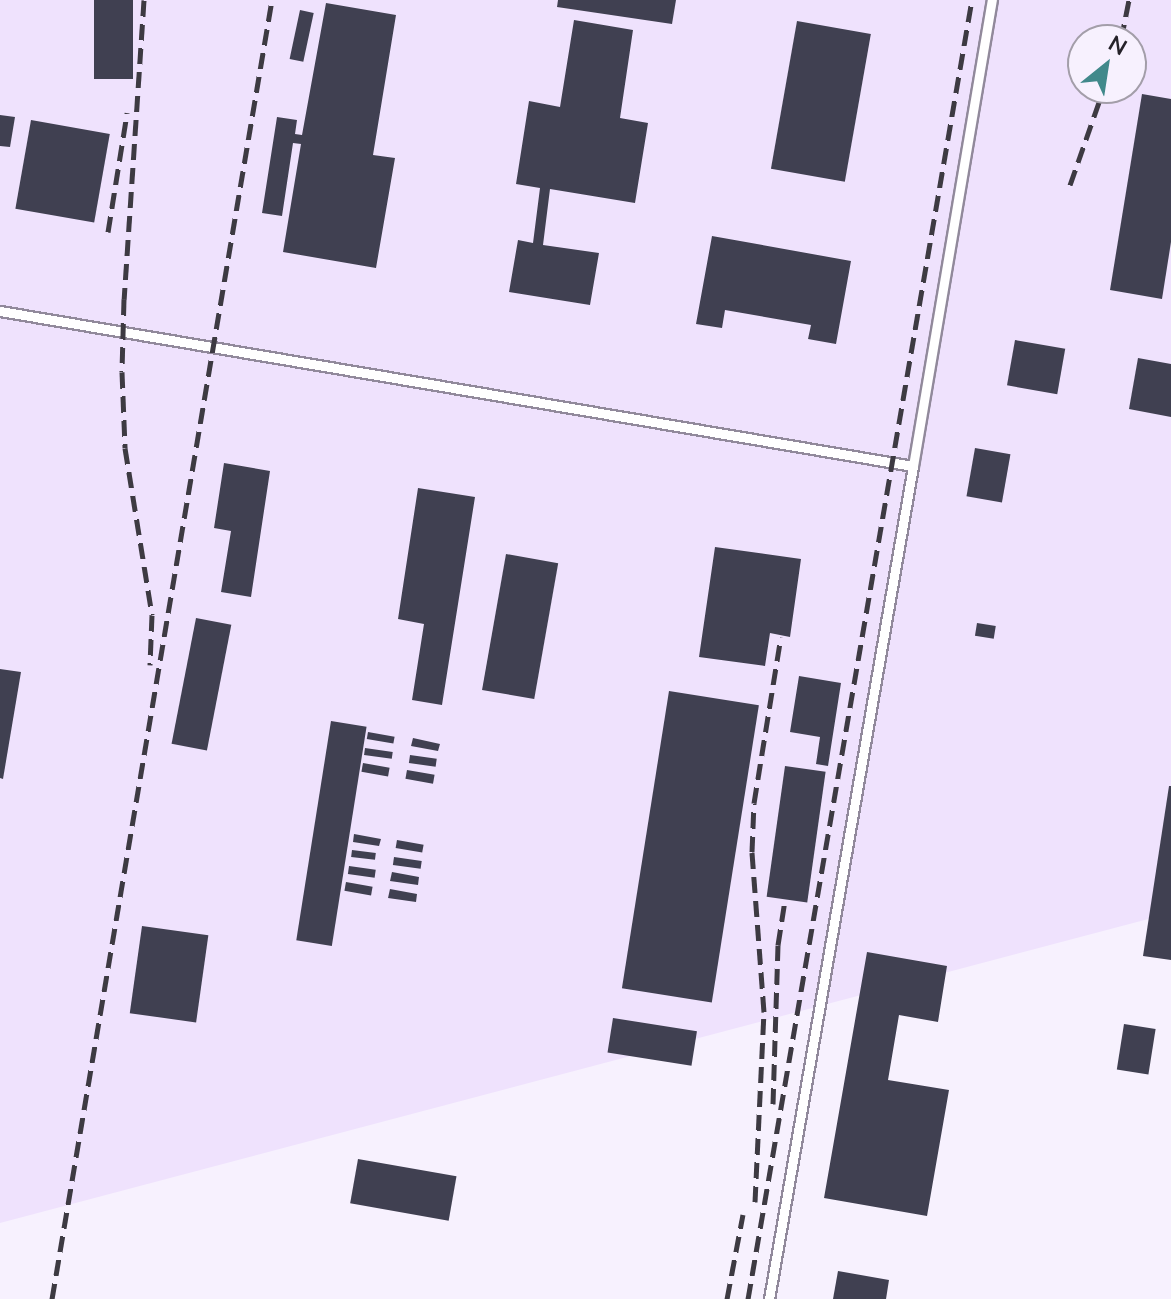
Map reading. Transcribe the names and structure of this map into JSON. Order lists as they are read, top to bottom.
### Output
{
  "north": "top right"
}
